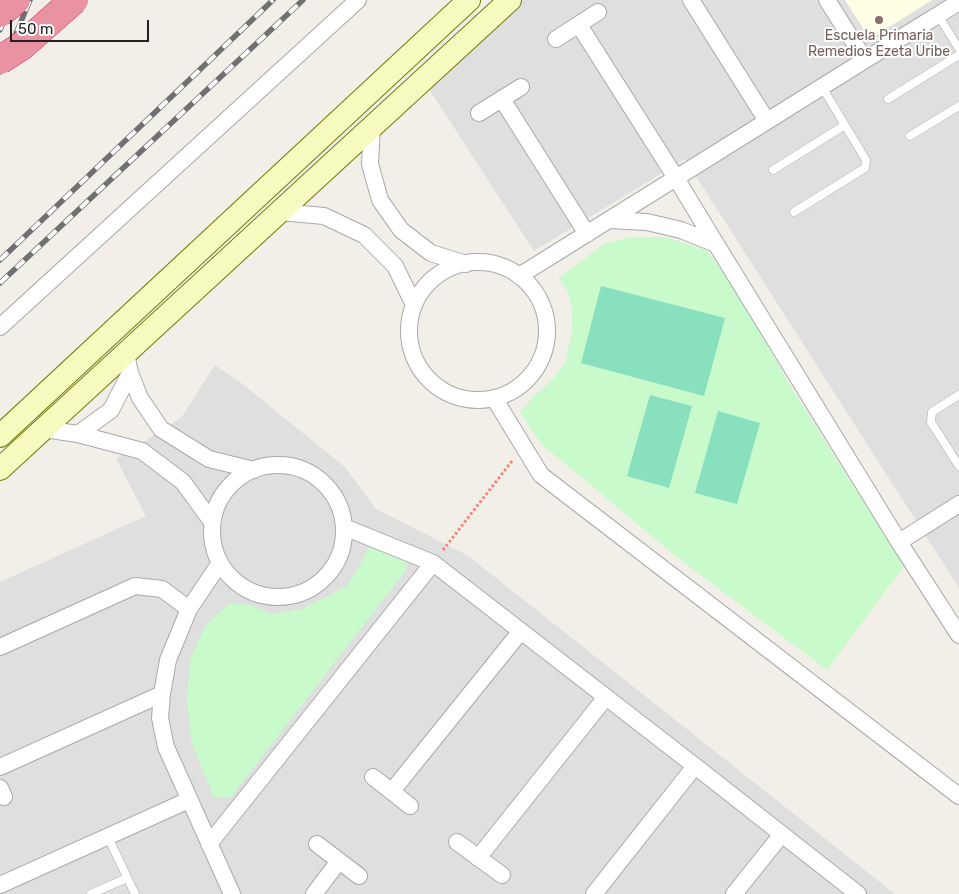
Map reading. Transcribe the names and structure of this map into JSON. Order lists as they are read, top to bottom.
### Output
{
  "places": ["Escuela Primaria Remedios Ezeta Uribe"],
  "scale_bar": "50 m"
}
